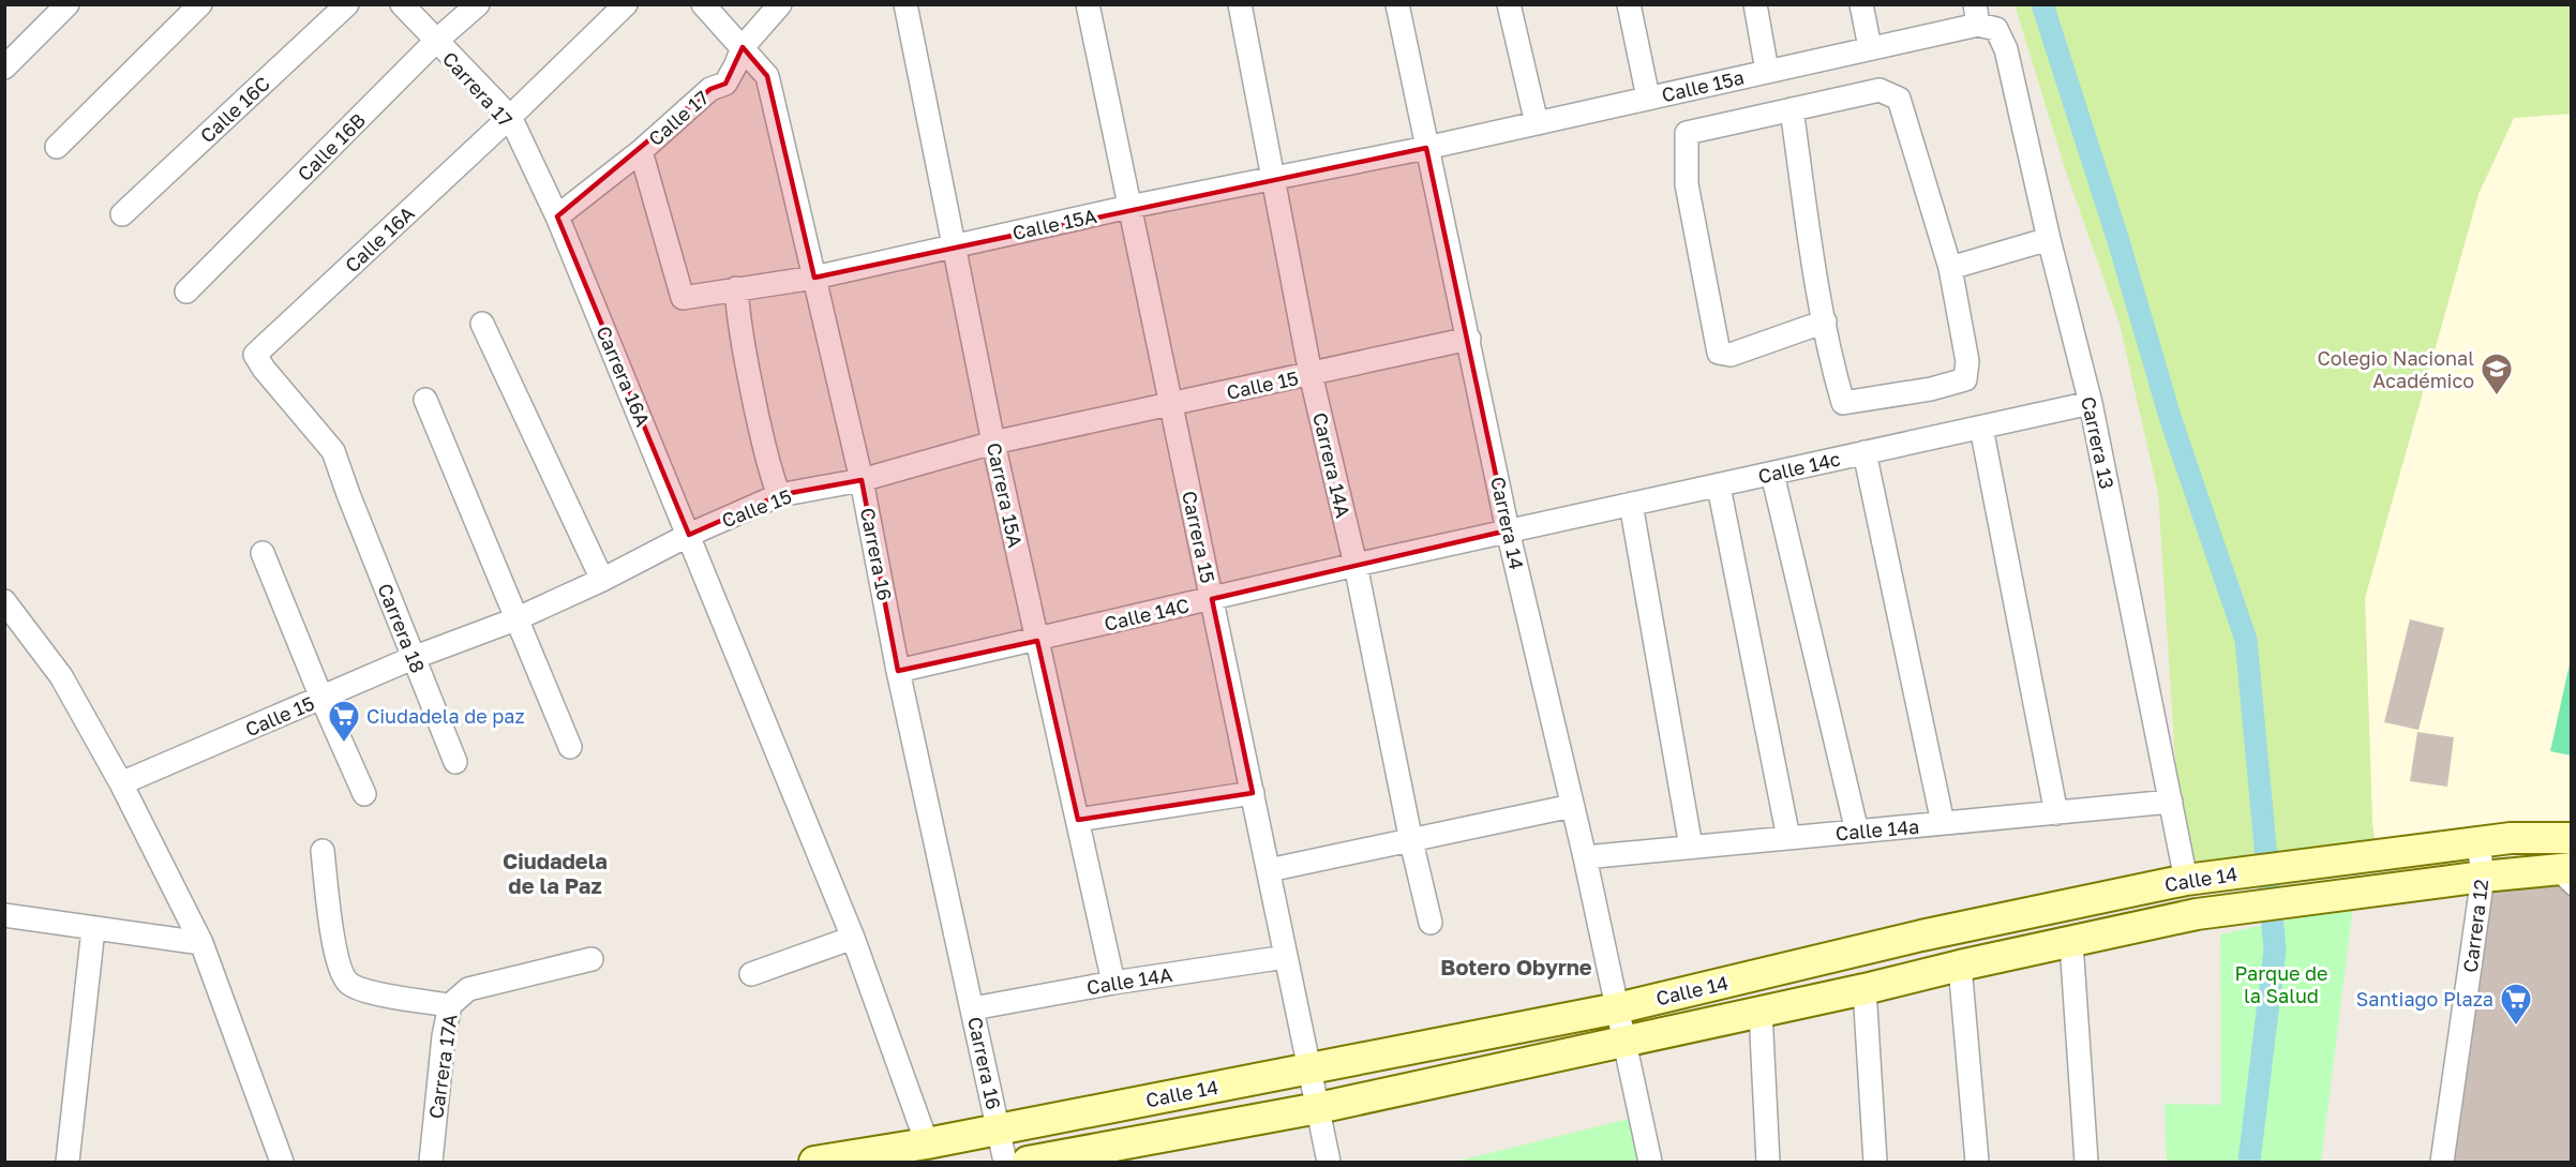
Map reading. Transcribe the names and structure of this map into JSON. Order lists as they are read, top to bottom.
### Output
{
  "streets": {
    "main road": ["Calle 14"],
    "street": [
      "Calle 15a",
      "Carrera 17",
      "Calle 16C",
      "Calle 17",
      "Calle 16B",
      "Calle 15A",
      "Calle 16A",
      "Carrera 16A",
      "Calle 15",
      "Carrera 13",
      "Carrera 14A",
      "Calle 14c",
      "Carrera 15A",
      "Carrera 14",
      "Carrera 15",
      "Carrera 16",
      "Calle 14C",
      "Carrera 18",
      "Calle 14a",
      "Carrera 12",
      "Calle 14A",
      "Carrera 17A"
    ]
  },
  "crossings": [
    ["Calle 15a", "Calle 15A"],
    ["Calle 15a", "Carrera 13"],
    ["Calle 15a", "Carrera 14"],
    ["Carrera 17", "Calle 17"],
    ["Carrera 17", "Calle 16B"],
    ["Carrera 17", "Calle 16A"],
    ["Carrera 17", "Carrera 16A"],
    ["Calle 17", "Calle 15A"],
    ["Calle 17", "Carrera 16A"],
    ["Calle 17", "Carrera 16"],
    ["Calle 15A", "Carrera 14A"],
    ["Calle 15A", "Carrera 15A"],
    ["Calle 15A", "Carrera 14"],
    ["Calle 15A", "Carrera 15"],
    ["Calle 15A", "Carrera 16"],
    ["Calle 16A", "Carrera 18"],
    ["Carrera 16A", "Calle 15"],
    ["Carrera 16A", "Calle 14"],
    ["Calle 15", "Carrera 14A"],
    ["Calle 15", "Carrera 15A"],
    ["Calle 15", "Carrera 14"],
    ["Calle 15", "Carrera 15"],
    ["Calle 15", "Carrera 16"],
    ["Calle 15", "Carrera 18"],
    ["Carrera 13", "Calle 14c"],
    ["Carrera 13", "Calle 14a"],
    ["Carrera 13", "Calle 14"],
    ["Carrera 14A", "Calle 14C"],
    ["Calle 14c", "Carrera 14"],
    ["Calle 14c", "Calle 14C"],
    ["Carrera 15A", "Calle 14C"],
    ["Carrera 15A", "Calle 14A"],
    ["Carrera 14", "Calle 14C"],
    ["Carrera 14", "Calle 14a"],
    ["Carrera 14", "Calle 14"],
    ["Carrera 15", "Calle 14C"],
    ["Carrera 15", "Calle 14"],
    ["Carrera 15", "Calle 14A"],
    ["Carrera 16", "Calle 14C"],
    ["Carrera 16", "Calle 14"],
    ["Carrera 16", "Calle 14A"],
    ["Calle 14", "Carrera 12"]
  ],
  "districts": ["Ciudadela de la Paz", "Botero Obyrne"],
  "parks": ["Parque de la Salud"],
  "places": {
    "school or university": ["Colegio Nacional Académico"],
    "supermarket": ["Ciudadela de paz", "Santiago Plaza"]
  }
}
